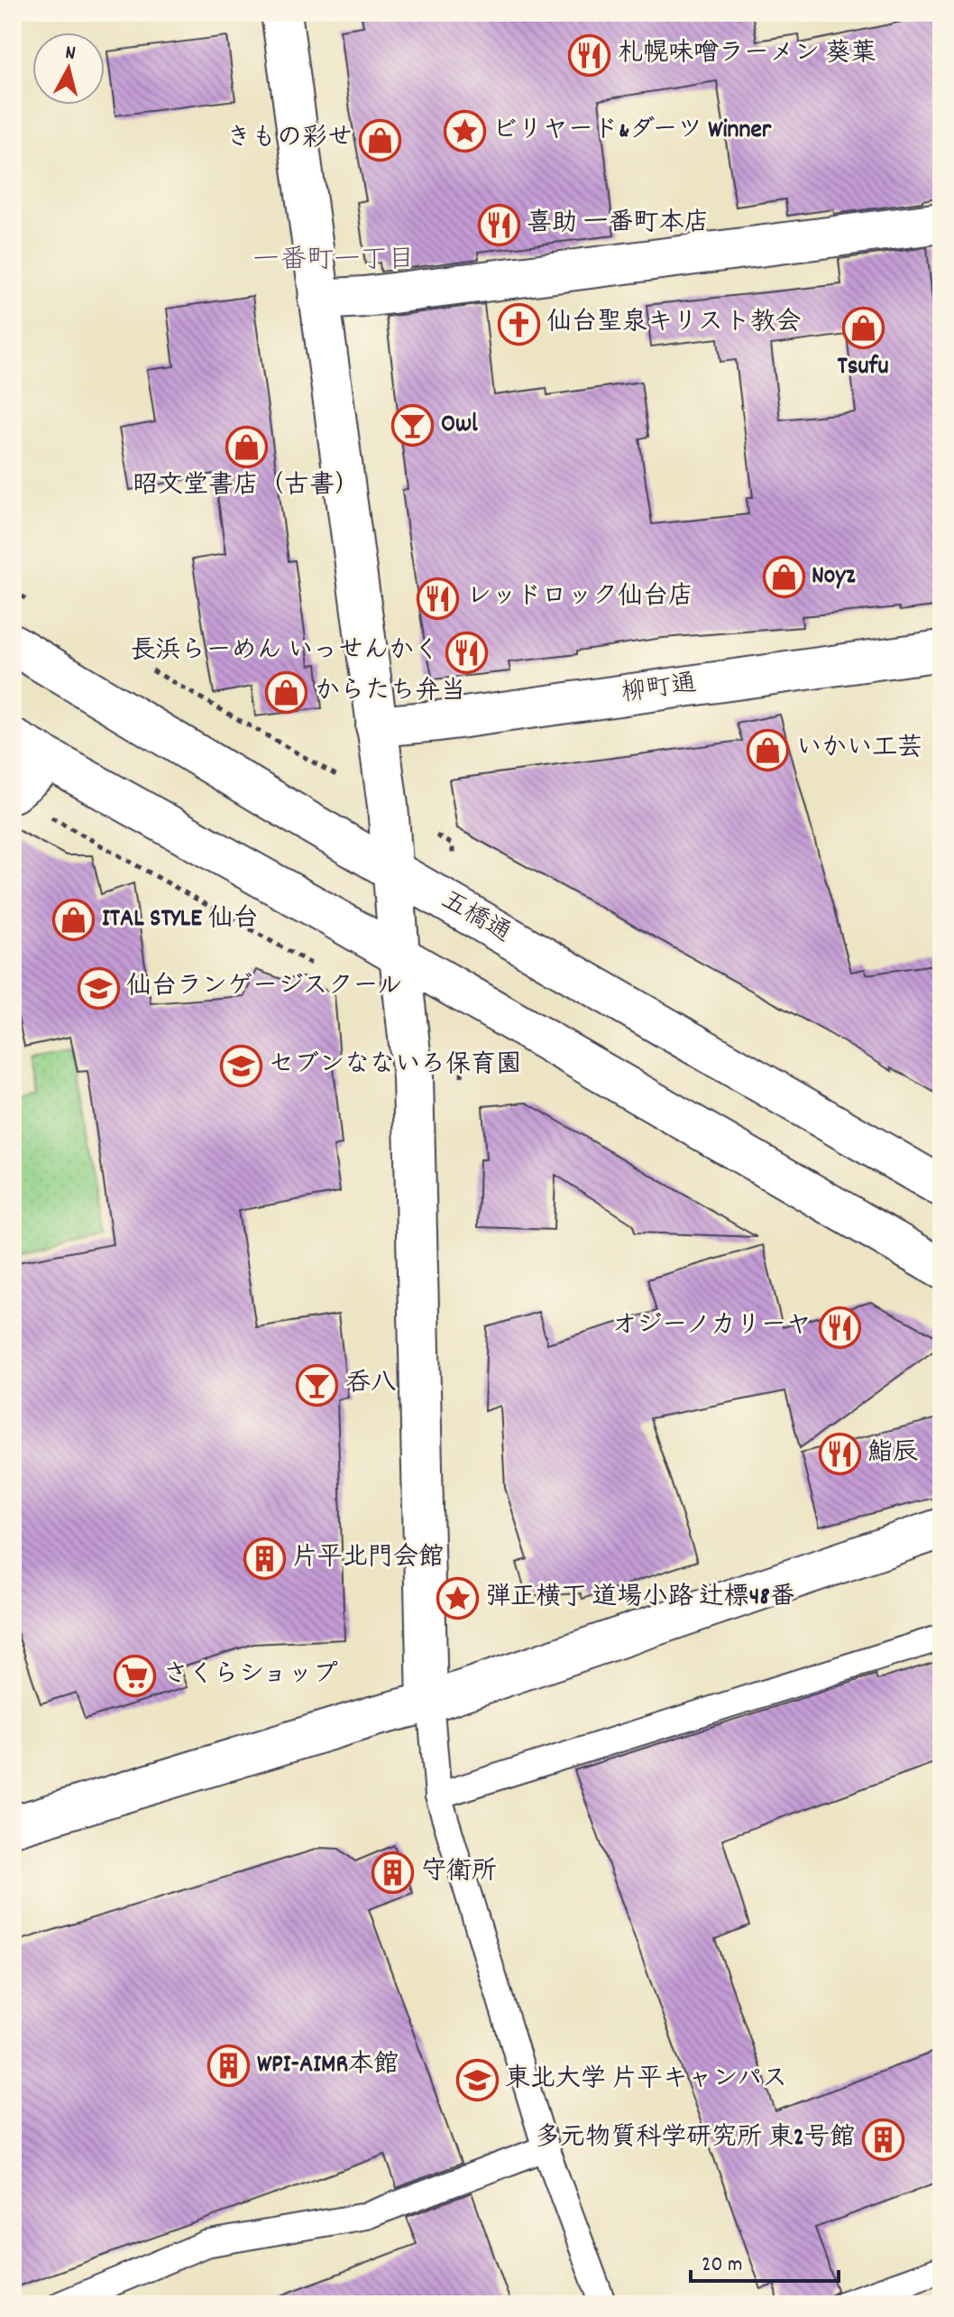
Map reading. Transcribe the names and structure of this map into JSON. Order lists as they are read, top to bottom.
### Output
{
  "streets": {
    "street": ["柳町通", "五橋通"]
  },
  "districts": ["一番町一丁目"],
  "places": {
    "restaurant": [
      "札幌味噌ラーメン 葵葉",
      "喜助 一番町本店",
      "レッドロック仙台店",
      "長浜らーめん いっせんかく",
      "オジーノカリーヤ",
      "鮨辰"
    ],
    "place": ["ビリヤード&ダーツ Winner", "弾正横丁 道場小路 辻標48番"],
    "shop": [
      "きもの彩せ",
      "Tsufu",
      "昭文堂書店（古書）",
      "Noyz",
      "からたち弁当",
      "いかい工芸",
      "ITAL STYLE 仙台"
    ],
    "church": ["仙台聖泉キリスト教会"],
    "bar": ["Owl", "呑八"],
    "school or university": ["仙台ランゲージスクール", "セブンなないろ保育園", "東北大学 片平キャンパス"],
    "building": [
      "片平北門会館",
      "守衛所",
      "WPI-AIMR本館",
      "多元物質科学研究所 東2号館"
    ],
    "supermarket": ["さくらショップ"]
  },
  "scale_bar": "20 m",
  "north": "top"
}
